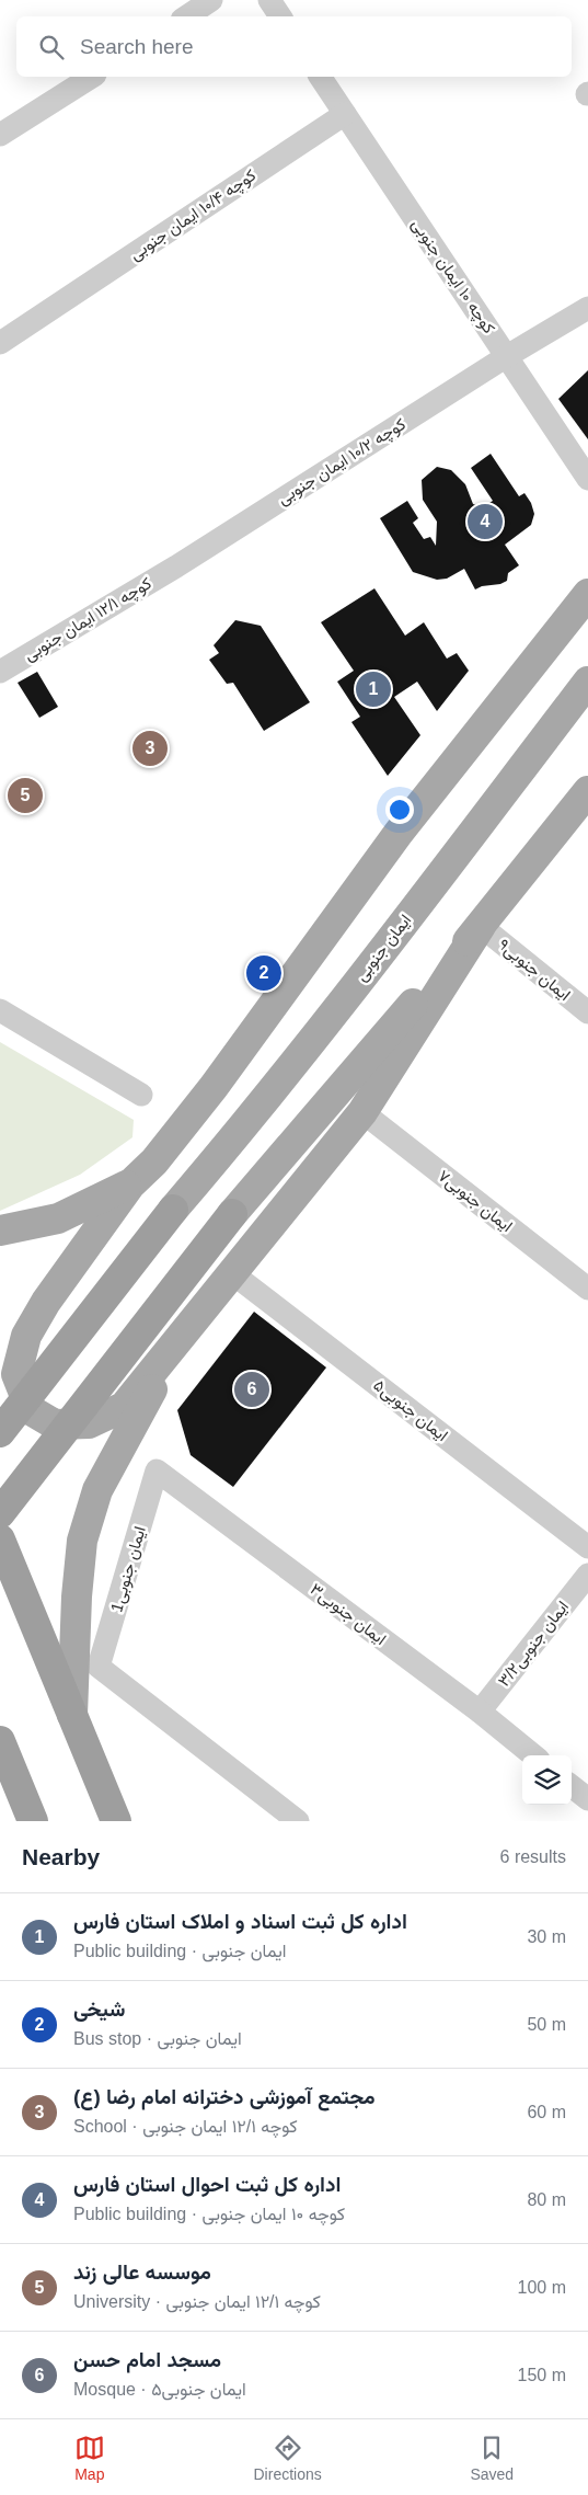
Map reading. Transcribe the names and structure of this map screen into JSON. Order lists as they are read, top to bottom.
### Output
{
  "streets": {
    "main road": ["ایمان جنوبی"],
    "street": [
      "کوچه ۱۰/۴ ایمان جنوبی",
      "کوچه ۱۰ ایمان جنوبی",
      "کوچه ۱۰/۲ ایمان جنوبی",
      "کوچه ۱۲/۱ ایمان جنوبی",
      "ایمان جنوبی۹",
      "ایمان جنوبی۷",
      "ایمان جنوبی۵",
      "1ایمان جنوبی",
      "ایمان جنوبی۳",
      "ایمان جنوبی۳/۲"
    ]
  },
  "crossings": [
    ["کوچه ۱۰/۴ ایمان جنوبی", "کوچه ۱۰ ایمان جنوبی"],
    ["کوچه ۱۰ ایمان جنوبی", "کوچه ۱۰/۲ ایمان جنوبی"],
    ["کوچه ۱۰/۲ ایمان جنوبی", "کوچه ۱۲/۱ ایمان جنوبی"],
    ["1ایمان جنوبی", "ایمان جنوبی۳"],
    ["ایمان جنوبی۳", "ایمان جنوبی۳/۲"]
  ],
  "page": {
    "search": "Search here",
    "pins": [
      "4",
      "1",
      "3",
      "5",
      "2",
      "6"
    ],
    "heading": ["Nearby", "6 results"],
    "list": [
      {
        "mark": "1",
        "name": "اداره کل ثبت اسناد و املاک استان فارس",
        "note": "Public building · ایمان جنوبی",
        "value": "30 m"
      },
      {
        "mark": "2",
        "name": "شیخی",
        "note": "Bus stop · ایمان جنوبی",
        "value": "50 m"
      },
      {
        "mark": "3",
        "name": "مجتمع آموزشی دخترانه امام رضا (ع)",
        "note": "School · کوچه ۱۲/۱ ایمان جنوبی",
        "value": "60 m"
      },
      {
        "mark": "4",
        "name": "اداره کل ثبت احوال استان فارس",
        "note": "Public building · کوچه ۱۰ ایمان جنوبی",
        "value": "80 m"
      },
      {
        "mark": "5",
        "name": "موسسه عالی زند",
        "note": "University · کوچه ۱۲/۱ ایمان جنوبی",
        "value": "100 m"
      },
      {
        "mark": "6",
        "name": "مسجد امام حسن",
        "note": "Mosque · ایمان جنوبی۵",
        "value": "150 m"
      }
    ],
    "nav": ["Map", "Directions", "Saved"]
  }
}
